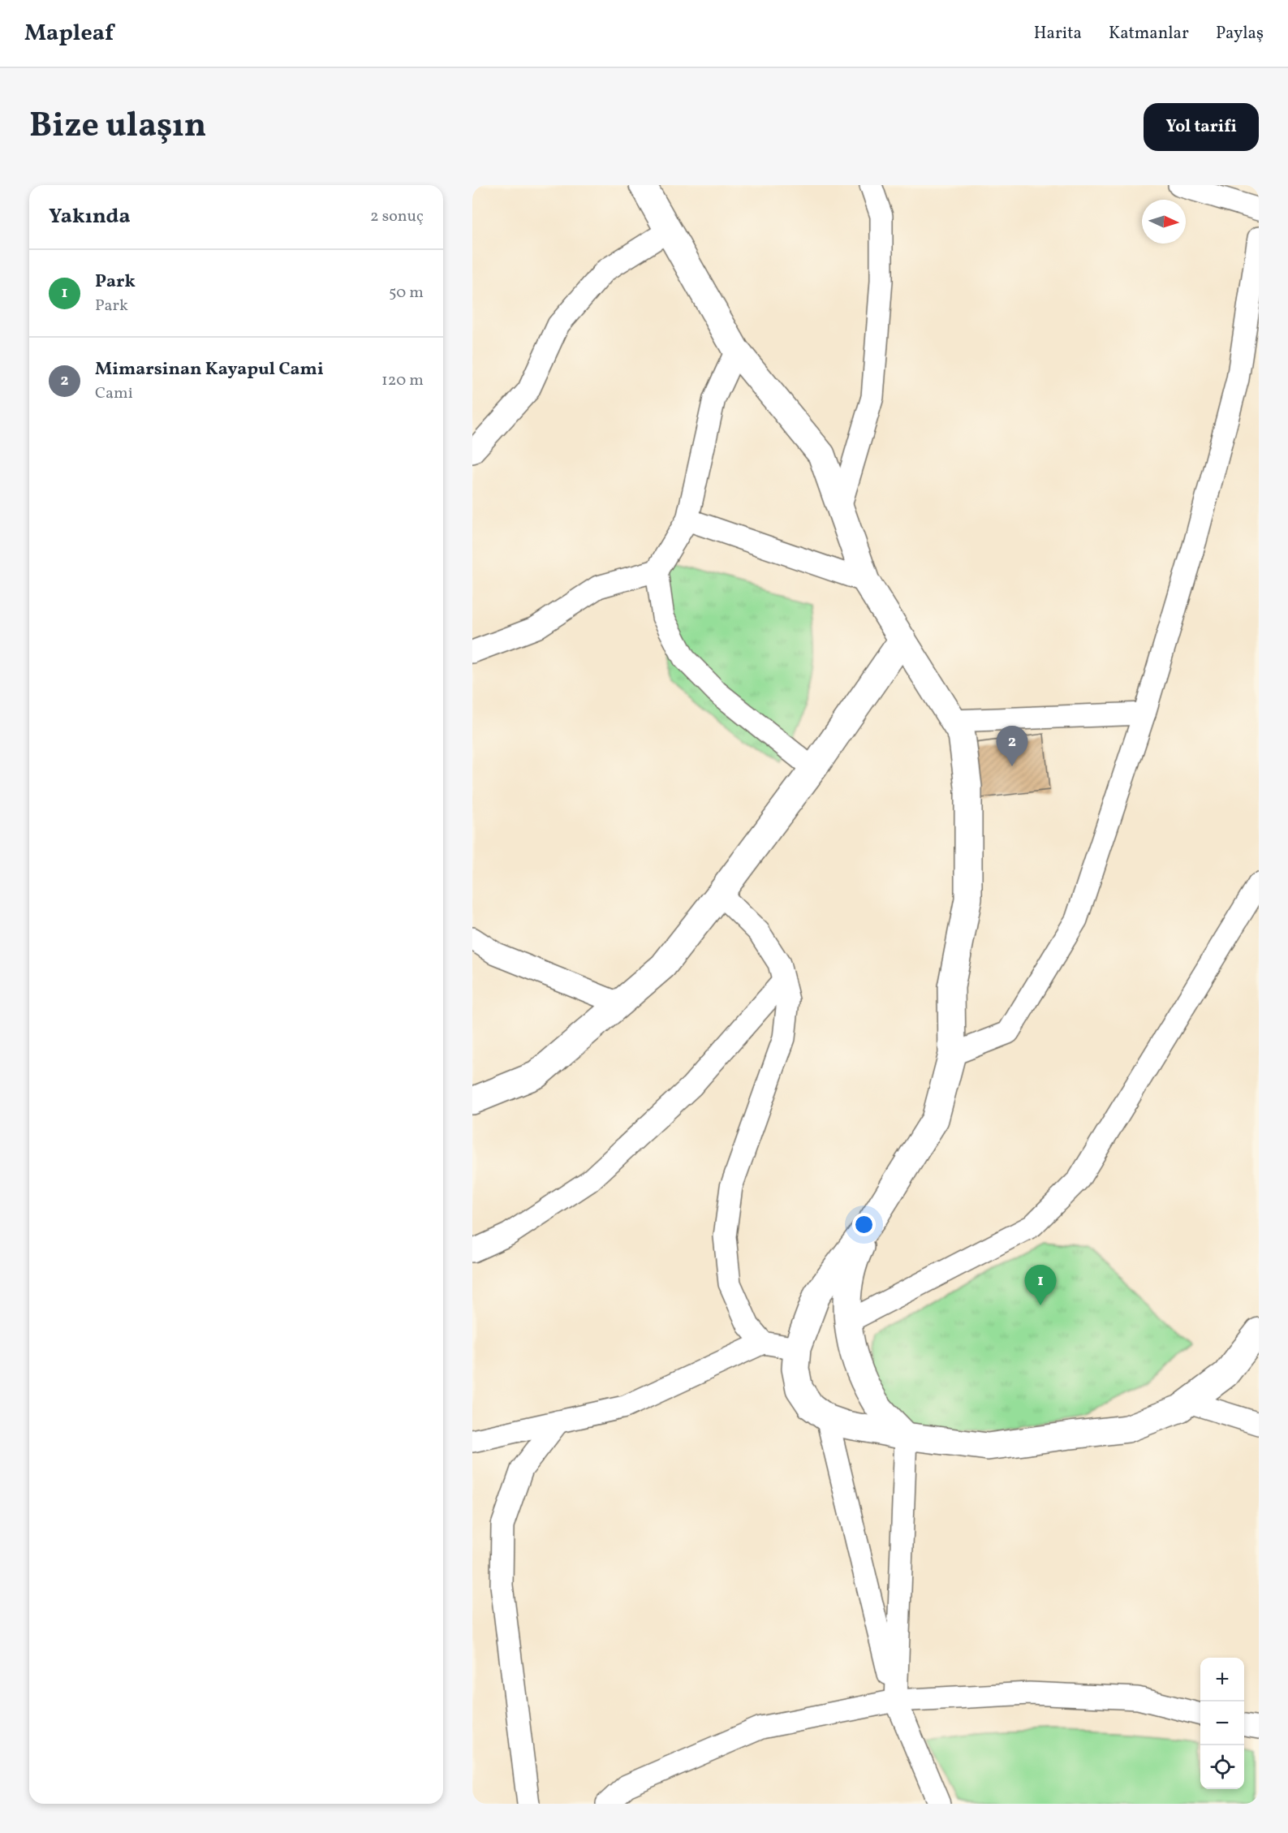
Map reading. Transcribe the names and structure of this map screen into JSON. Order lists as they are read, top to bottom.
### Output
{
  "north": "right",
  "page": {
    "header": "Mapleaf",
    "nav": ["Harita", "Katmanlar", "Paylaş"],
    "title": "Bize ulaşın",
    "buttons": "Yol tarifi",
    "heading": ["Yakında", "2 sonuç"],
    "list": [
      {
        "mark": "1",
        "name": "Park",
        "note": "Park",
        "value": "50 m"
      },
      {
        "mark": "2",
        "name": "Mimarsinan Kayapul Cami",
        "note": "Cami",
        "value": "120 m"
      }
    ],
    "pins": ["2", "1"],
    "map_buttons": ["+", "−"]
  }
}
